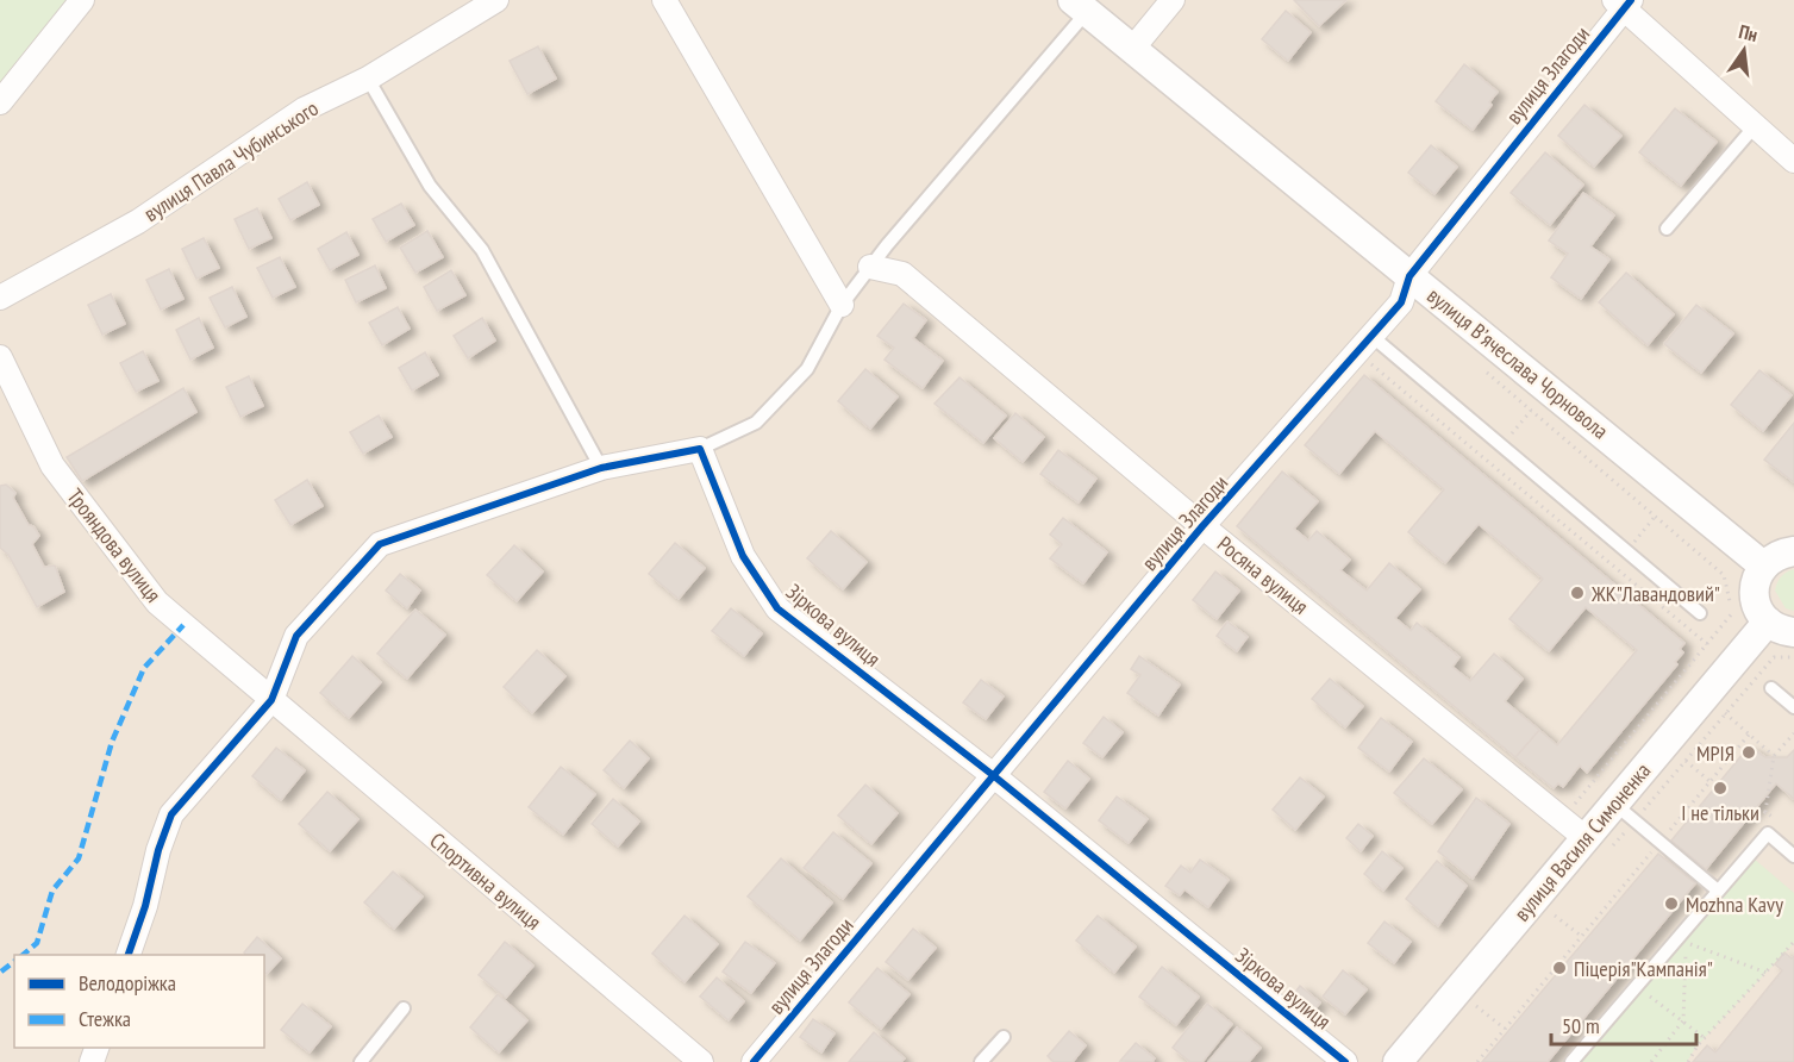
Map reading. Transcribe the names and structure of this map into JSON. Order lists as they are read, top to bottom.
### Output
{
  "streets": {
    "street": [
      "вулиця Злагоди",
      "вулиця Павла Чубинського",
      "вулиця Вʼячеслава Чорновола",
      "Трояндова вулиця",
      "Росяна вулиця",
      "Зіркова вулиця",
      "вулиця Василя Симоненка",
      "Спортивна вулиця"
    ]
  },
  "crossings": [
    ["вулиця Злагоди", "вулиця Вʼячеслава Чорновола"],
    ["вулиця Злагоди", "Росяна вулиця"],
    ["вулиця Злагоди", "Зіркова вулиця"],
    ["Трояндова вулиця", "Спортивна вулиця"],
    ["Росяна вулиця", "вулиця Василя Симоненка"]
  ],
  "places": [
    "ЖК\"Лавандовий\"",
    "МРІЯ",
    "І не тільки",
    "Mozhna Kavy",
    "Піцерія\"Кампанія\""
  ],
  "legend": ["Велодоріжка", "Стежка"],
  "scale_bar": "50 m",
  "north": "top"
}
